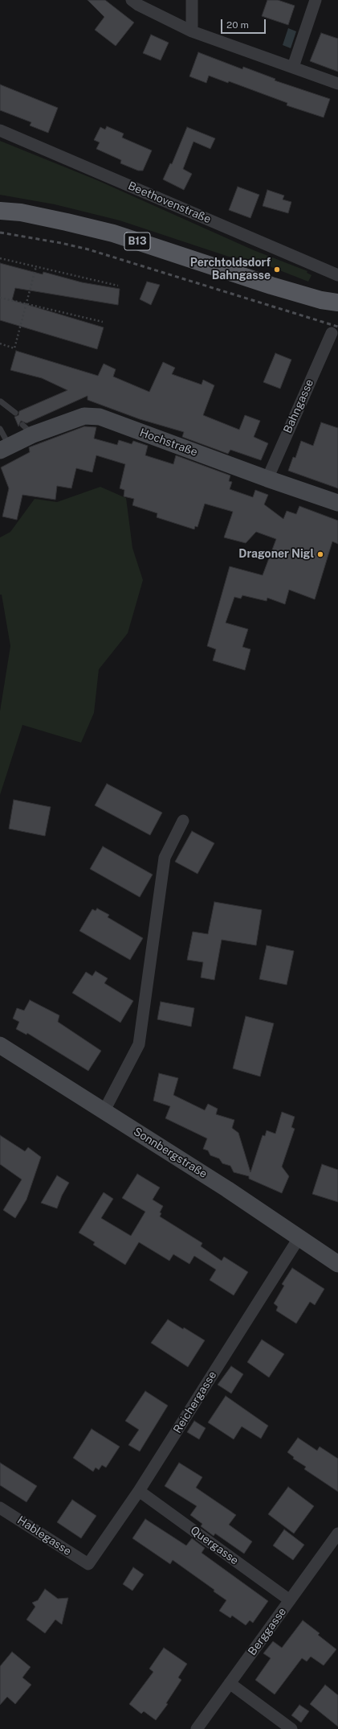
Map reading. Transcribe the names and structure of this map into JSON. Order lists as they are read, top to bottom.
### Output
{
  "streets": {
    "main road": ["B13", "Hochstraße", "Sonnbergstraße"],
    "street": [
      "Beethovenstraße",
      "Bahngasse",
      "Reichergasse",
      "Hablegasse",
      "Quergasse",
      "Berggasse"
    ]
  },
  "crossings": [
    ["Bahngasse", "Hochstraße"],
    ["Sonnbergstraße", "Reichergasse"],
    ["Reichergasse", "Hablegasse"],
    ["Reichergasse", "Quergasse"],
    ["Quergasse", "Berggasse"]
  ],
  "places": ["Perchtoldsdorf Bahngasse", "Dragoner Nigl"],
  "scale_bar": "20 m"
}
